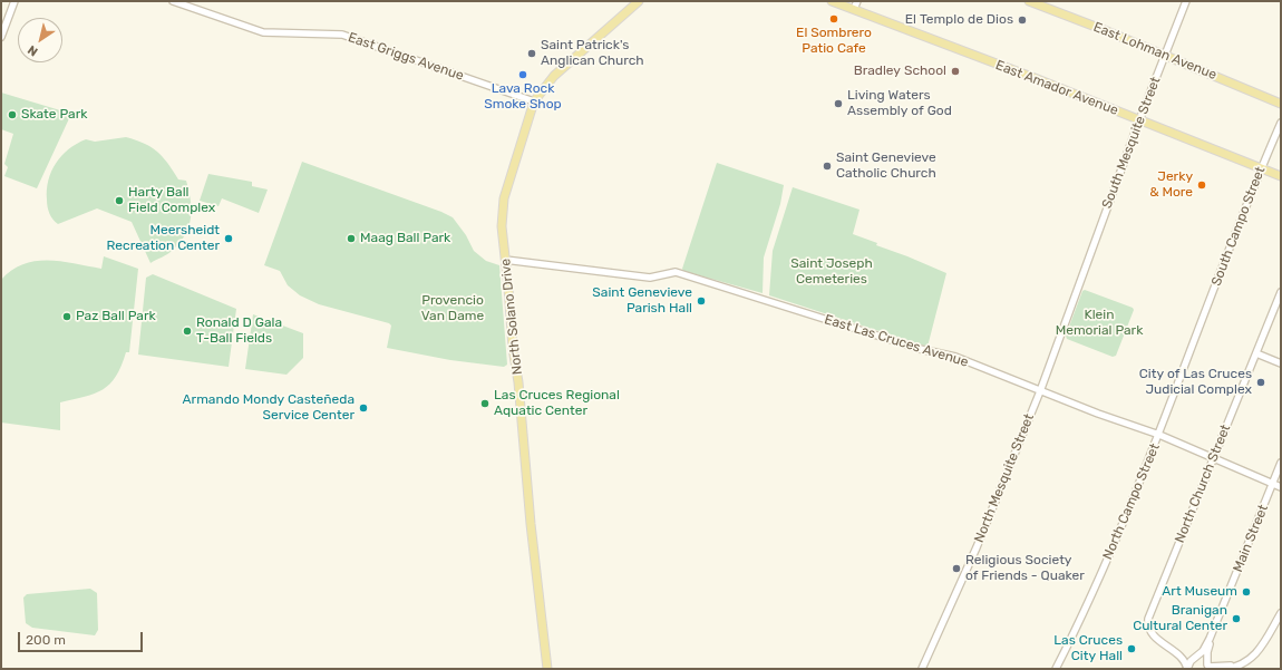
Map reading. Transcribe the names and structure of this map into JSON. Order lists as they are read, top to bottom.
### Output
{
  "streets": {
    "main road": ["East Lohman Avenue", "East Amador Avenue", "North Solano Drive"],
    "street": [
      "East Griggs Avenue",
      "South Mesquite Street",
      "South Campo Street",
      "East Las Cruces Avenue",
      "North Mesquite Street",
      "North Church Street",
      "North Campo Street",
      "Main Street"
    ]
  },
  "crossings": [
    ["East Lohman Avenue", "South Mesquite Street"],
    ["East Griggs Avenue", "North Solano Drive"],
    ["East Amador Avenue", "South Mesquite Street"],
    ["East Amador Avenue", "South Campo Street"],
    ["South Mesquite Street", "North Mesquite Street"],
    ["South Campo Street", "North Campo Street"],
    ["North Solano Drive", "East Las Cruces Avenue"],
    ["East Las Cruces Avenue", "North Mesquite Street"],
    ["East Las Cruces Avenue", "North Church Street"],
    ["East Las Cruces Avenue", "North Campo Street"],
    ["East Las Cruces Avenue", "Main Street"]
  ],
  "parks": ["Saint Joseph Cemeteries", "Provencio Van Dame", "Klein Memorial Park"],
  "places": [
    "El Sombrero Patio Cafe",
    "El Templo de Dios",
    "Saint Patrick's Anglican Church",
    "Bradley School",
    "Lava Rock Smoke Shop",
    "Living Waters Assembly of God",
    "Skate Park",
    "Saint Genevieve Catholic Church",
    "Jerky & More",
    "Harty Ball Field Complex",
    "Meersheidt Recreation Center",
    "Maag Ball Park",
    "Saint Genevieve Parish Hall",
    "Paz Ball Park",
    "Ronald D Gala T-Ball Fields",
    "City of Las Cruces Judicial Complex",
    "Las Cruces Regional Aquatic Center",
    "Armando Mondy Casteñeda Service Center",
    "Religious Society of Friends - Quaker",
    "Art Museum",
    "Branigan Cultural Center",
    "Las Cruces City Hall"
  ],
  "scale_bar": "200 m",
  "north": "bottom left"
}
